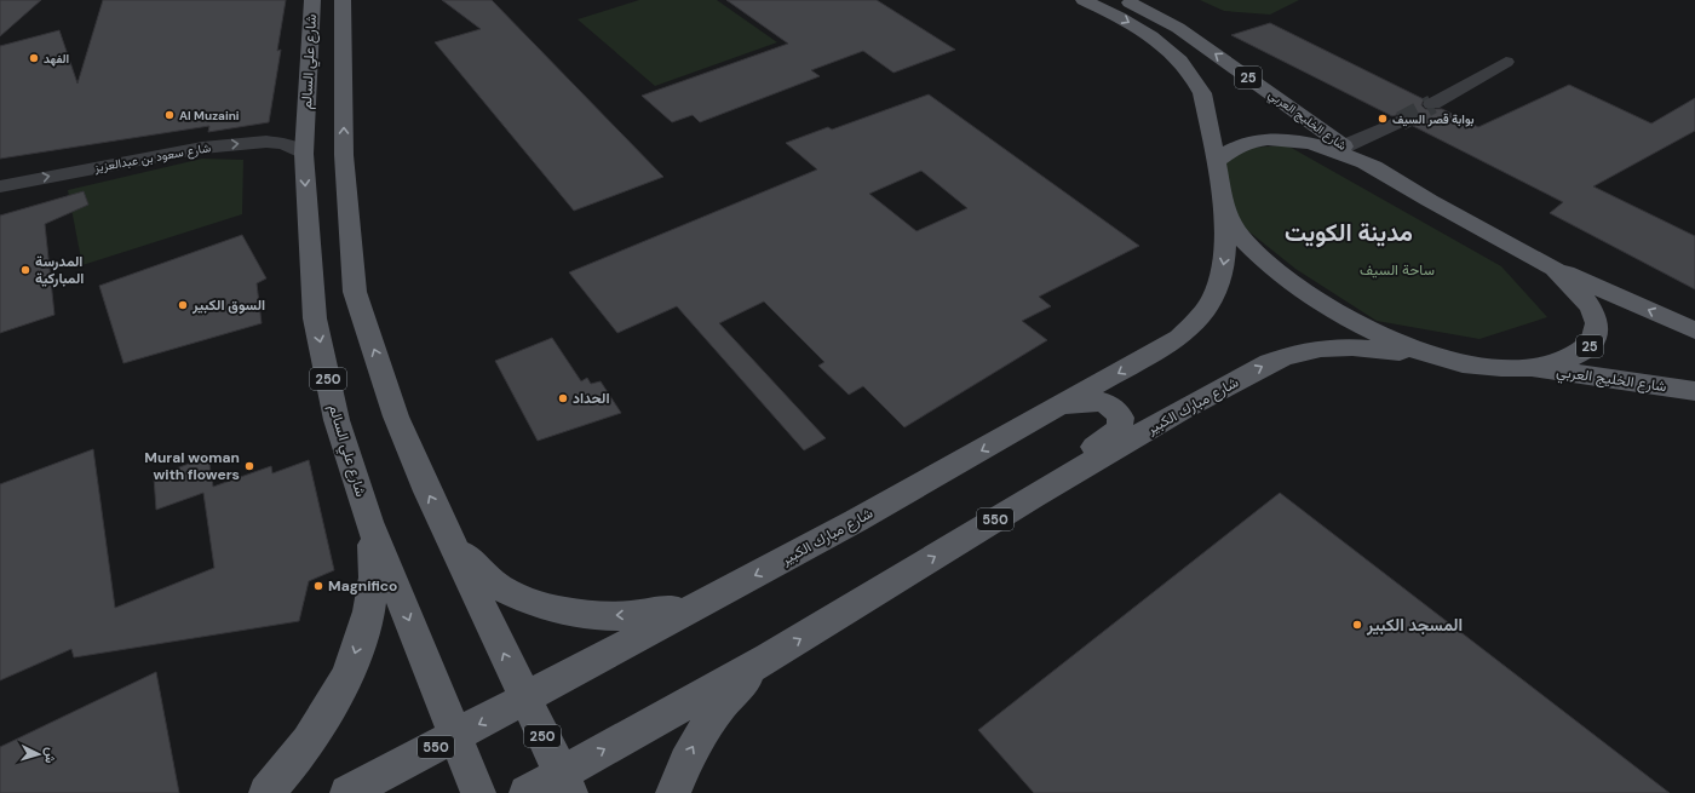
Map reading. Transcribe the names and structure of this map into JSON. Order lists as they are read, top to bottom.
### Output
{
  "streets": {
    "main road": [
      "شارع علي السالم",
      "25",
      "شارع الخليج العربي",
      "250",
      "شارع مبارك الكبير",
      "550"
    ],
    "street": ["شارع سعود بن عبدالعزيز"]
  },
  "crossings": [
    ["شارع علي السالم", "شارع سعود بن عبدالعزيز"],
    ["شارع علي السالم", "شارع مبارك الكبير"],
    ["25", "شارع الخليج العربي"],
    ["25", "شارع مبارك الكبير"],
    ["250", "شارع مبارك الكبير"]
  ],
  "one_way": ["شارع الخليج العربي", "شارع سعود بن عبدالعزيز"],
  "districts": ["مدينة الكويت"],
  "parks": ["ساحة السيف"],
  "places": [
    "الفهد",
    "Al Muzaini",
    "بوابة قصر السيف",
    "المدرسة المباركية",
    "السوق الكبير",
    "الحداد",
    "Mural woman with flowers",
    "Magnifico",
    "المسجد الكبير"
  ],
  "north": "right"
}
